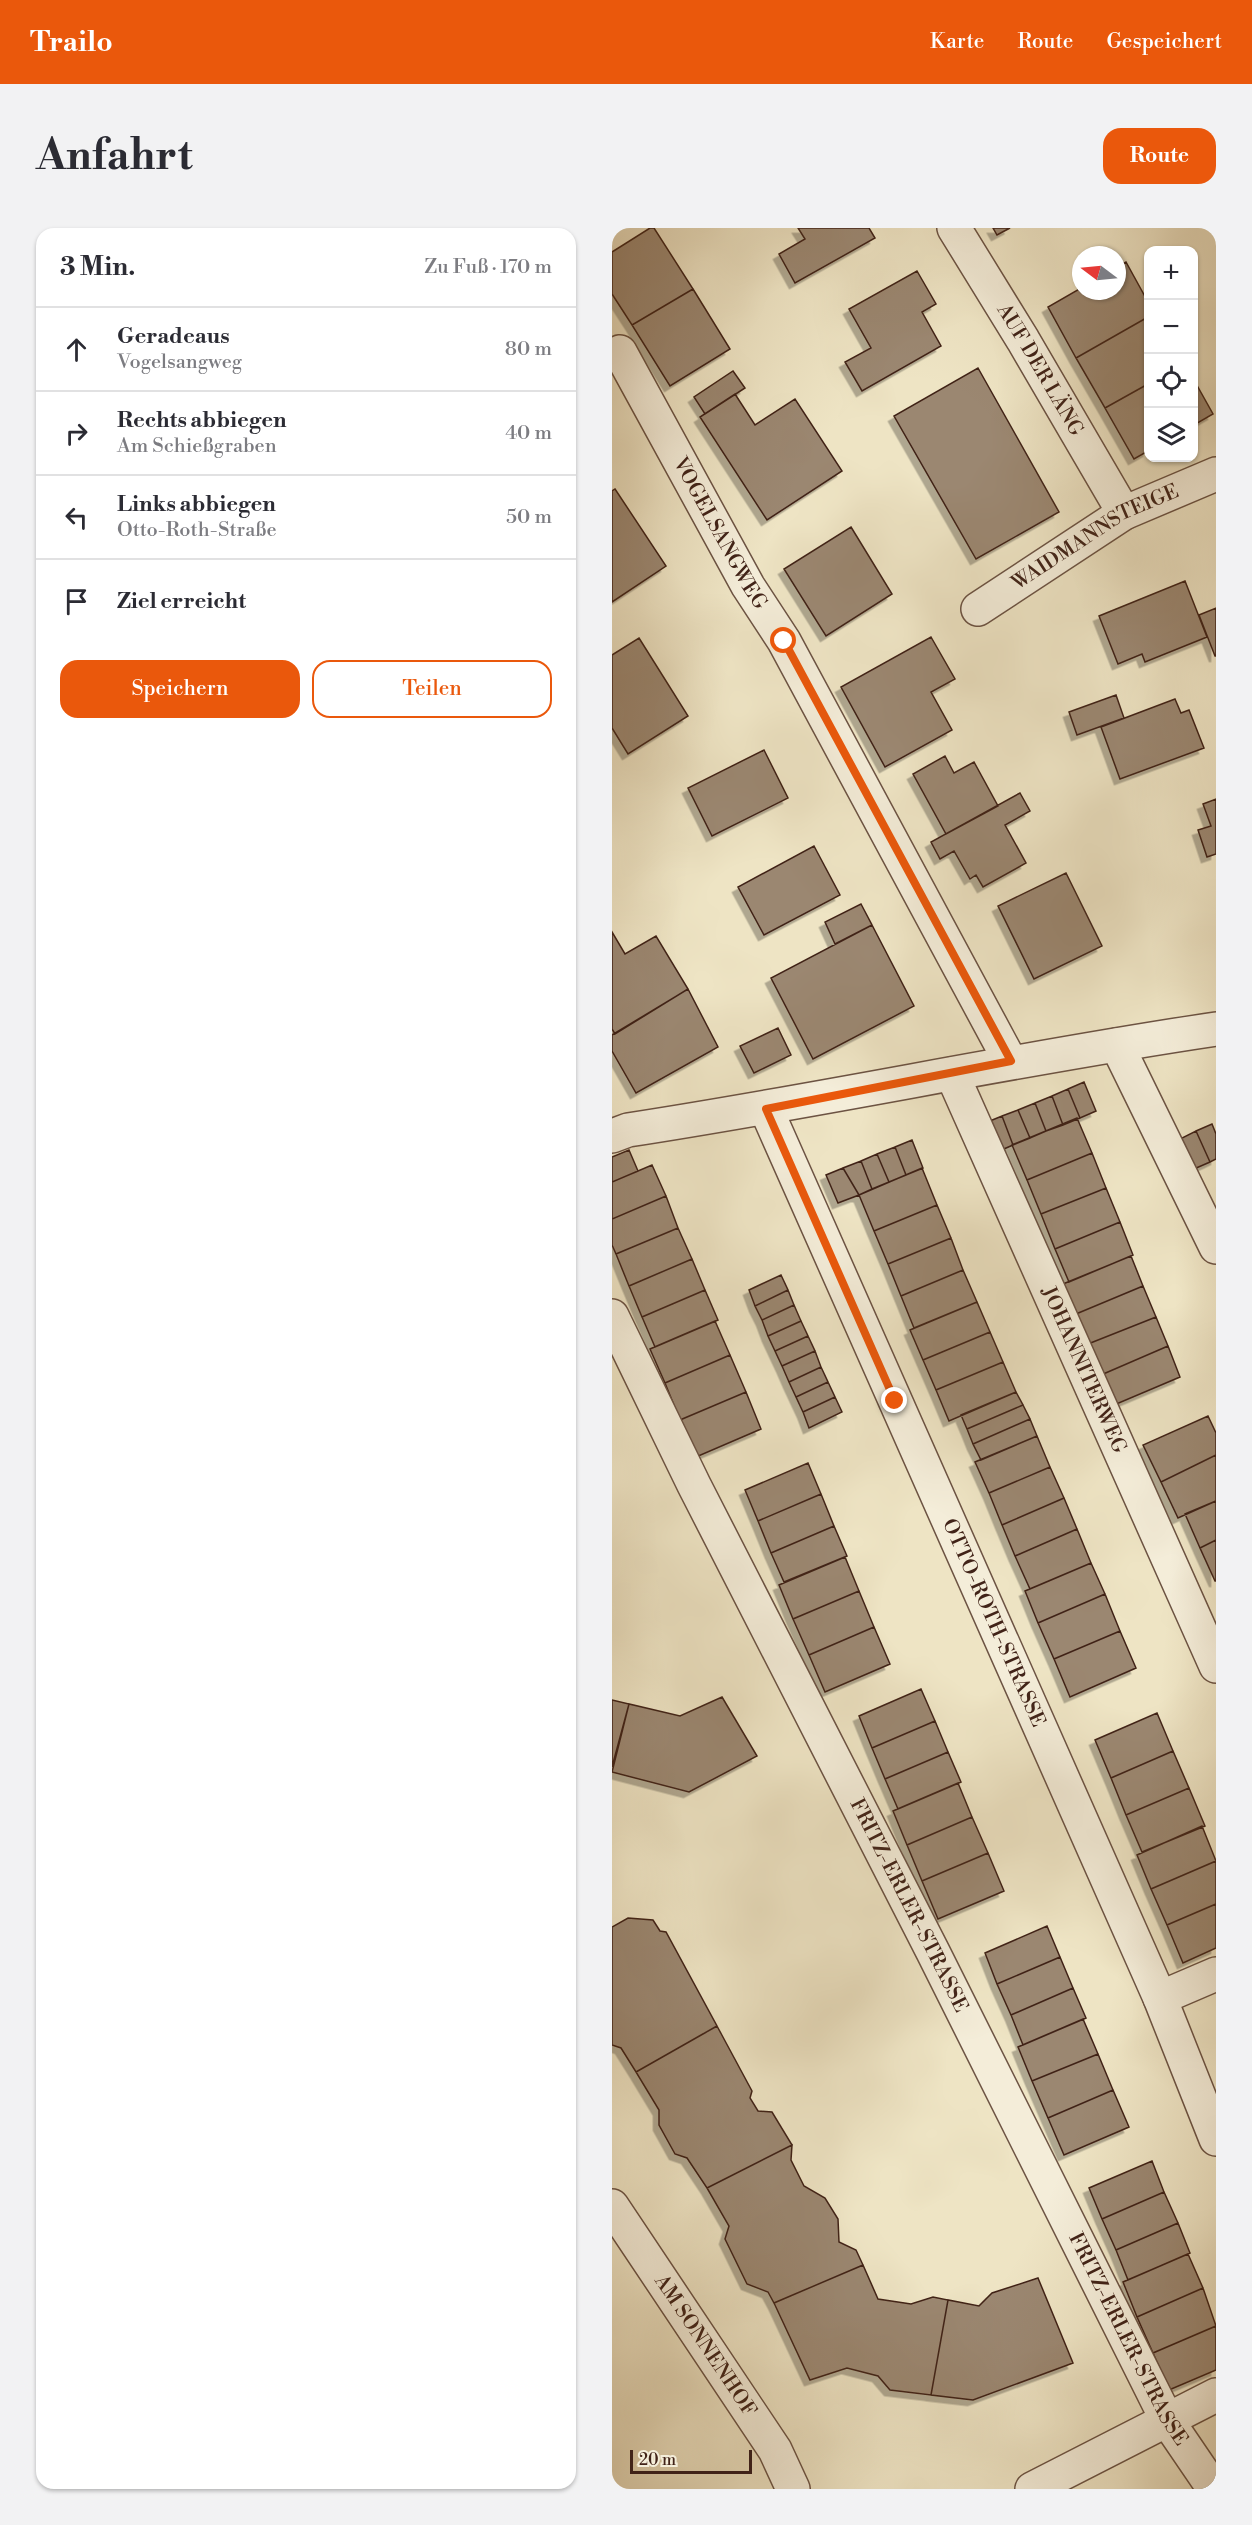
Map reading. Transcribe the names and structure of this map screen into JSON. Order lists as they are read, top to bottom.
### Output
{
  "streets": {
    "street": [
      "AUF DER LÄNG",
      "VOGELSANGWEG",
      "WAIDMANNSTEIGE",
      "JOHANNITERWEG",
      "OTTO-ROTH-STRASSE",
      "FRITZ-ERLER-STRASSE",
      "AM SONNENHOF"
    ]
  },
  "crossings": [
    ["AUF DER LÄNG", "WAIDMANNSTEIGE"]
  ],
  "scale_bar": "20 m",
  "north": "left",
  "page": {
    "header": "Trailo",
    "nav": ["Karte", "Route", "Gespeichert"],
    "buttons": [
      "Route",
      ["Speichern", "Teilen"]
    ],
    "title": "Anfahrt",
    "heading": ["3 Min.", "Zu Fuß · 170 m"],
    "map_buttons": ["+", "−"],
    "list": [
      ["Geradeaus", "Vogelsangweg", "80 m"],
      ["Rechts abbiegen", "Am Schießgraben", "40 m"],
      ["Links abbiegen", "Otto-Roth-Straße", "50 m"],
      "Ziel erreicht"
    ],
    "scale": "20 m"
  }
}
